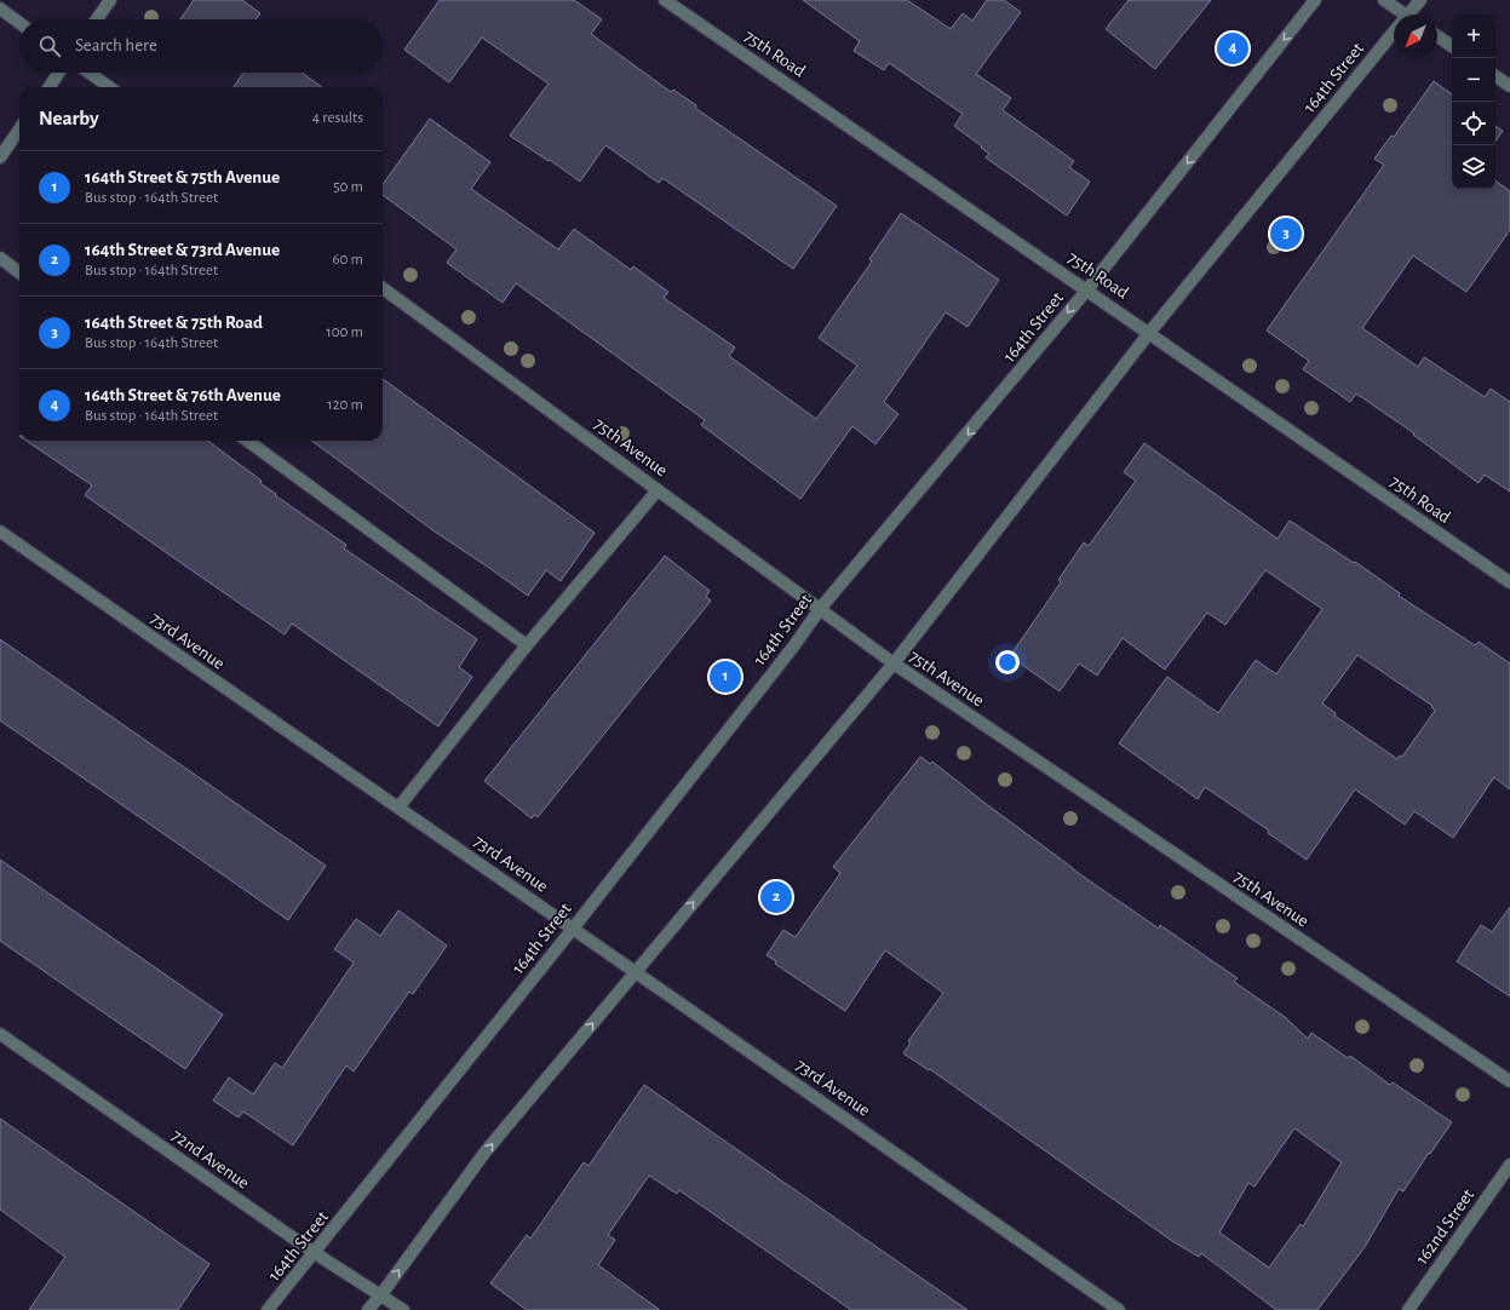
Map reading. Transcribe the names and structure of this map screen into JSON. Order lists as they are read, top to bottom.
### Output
{
  "streets": {
    "street": [
      "75th Road",
      "164th Street",
      "75th Avenue",
      "73rd Avenue",
      "72nd Avenue",
      "162nd Street"
    ]
  },
  "crossings": [
    ["75th Road", "164th Street"],
    ["164th Street", "75th Avenue"],
    ["164th Street", "73rd Avenue"],
    ["164th Street", "72nd Avenue"]
  ],
  "north": "bottom left",
  "page": {
    "map_buttons": ["+", "−"],
    "search": "Search here",
    "pins": [
      "4",
      "3",
      "1",
      "2"
    ],
    "heading": ["Nearby", "4 results"],
    "list": [
      {
        "mark": "1",
        "name": "164th Street & 75th Avenue",
        "note": "Bus stop · 164th Street",
        "value": "50 m"
      },
      {
        "mark": "2",
        "name": "164th Street & 73rd Avenue",
        "note": "Bus stop · 164th Street",
        "value": "60 m"
      },
      {
        "mark": "3",
        "name": "164th Street & 75th Road",
        "note": "Bus stop · 164th Street",
        "value": "100 m"
      },
      {
        "mark": "4",
        "name": "164th Street & 76th Avenue",
        "note": "Bus stop · 164th Street",
        "value": "120 m"
      }
    ]
  }
}
